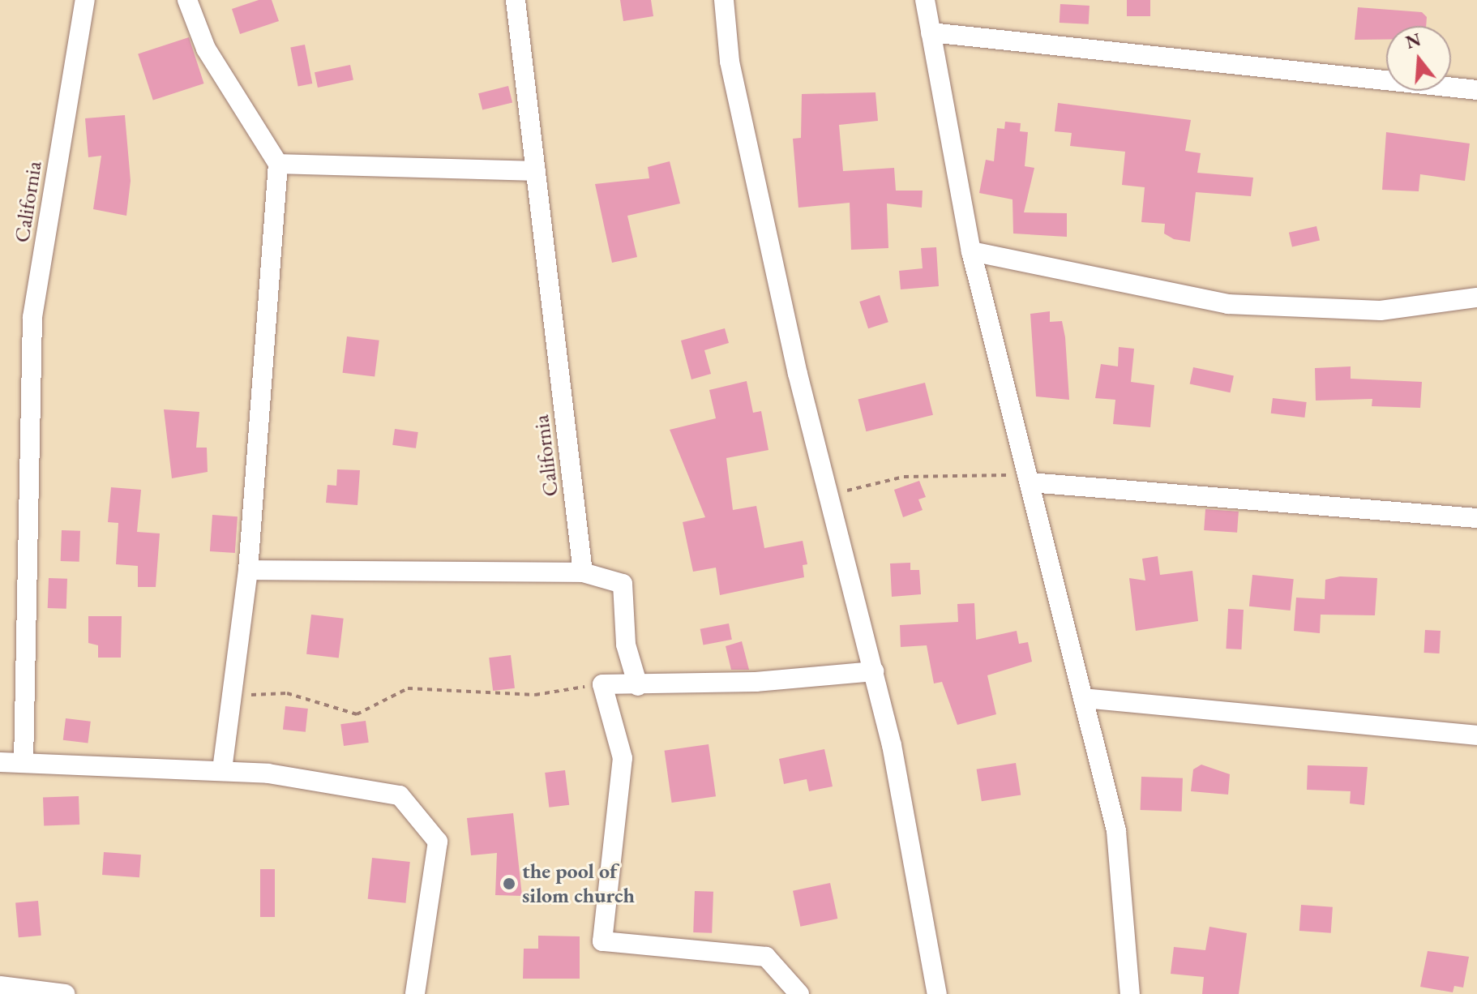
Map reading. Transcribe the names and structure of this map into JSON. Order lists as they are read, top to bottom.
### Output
{
  "streets": {
    "street": ["California"]
  },
  "places": ["the pool of silom church"],
  "north": "top"
}
